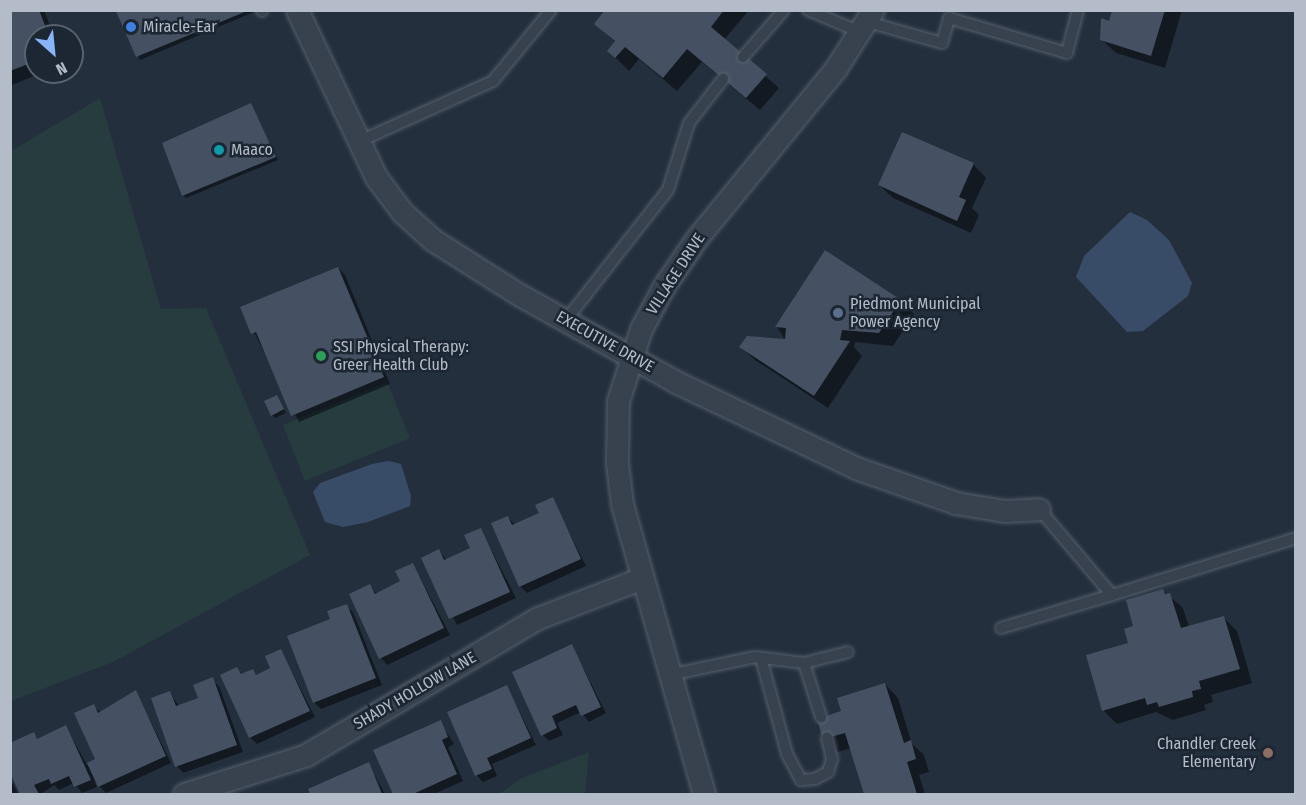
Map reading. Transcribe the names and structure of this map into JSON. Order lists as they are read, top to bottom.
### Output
{
  "streets": {
    "street": ["VILLAGE DRIVE", "EXECUTIVE DRIVE", "SHADY HOLLOW LANE"]
  },
  "crossings": [
    ["VILLAGE DRIVE", "EXECUTIVE DRIVE"],
    ["VILLAGE DRIVE", "SHADY HOLLOW LANE"]
  ],
  "places": [
    "Miracle-Ear",
    "Maaco",
    "Piedmont Municipal Power Agency",
    "SSI Physical Therapy: Greer Health Club",
    "Chandler Creek Elementary"
  ],
  "north": "bottom right"
}
